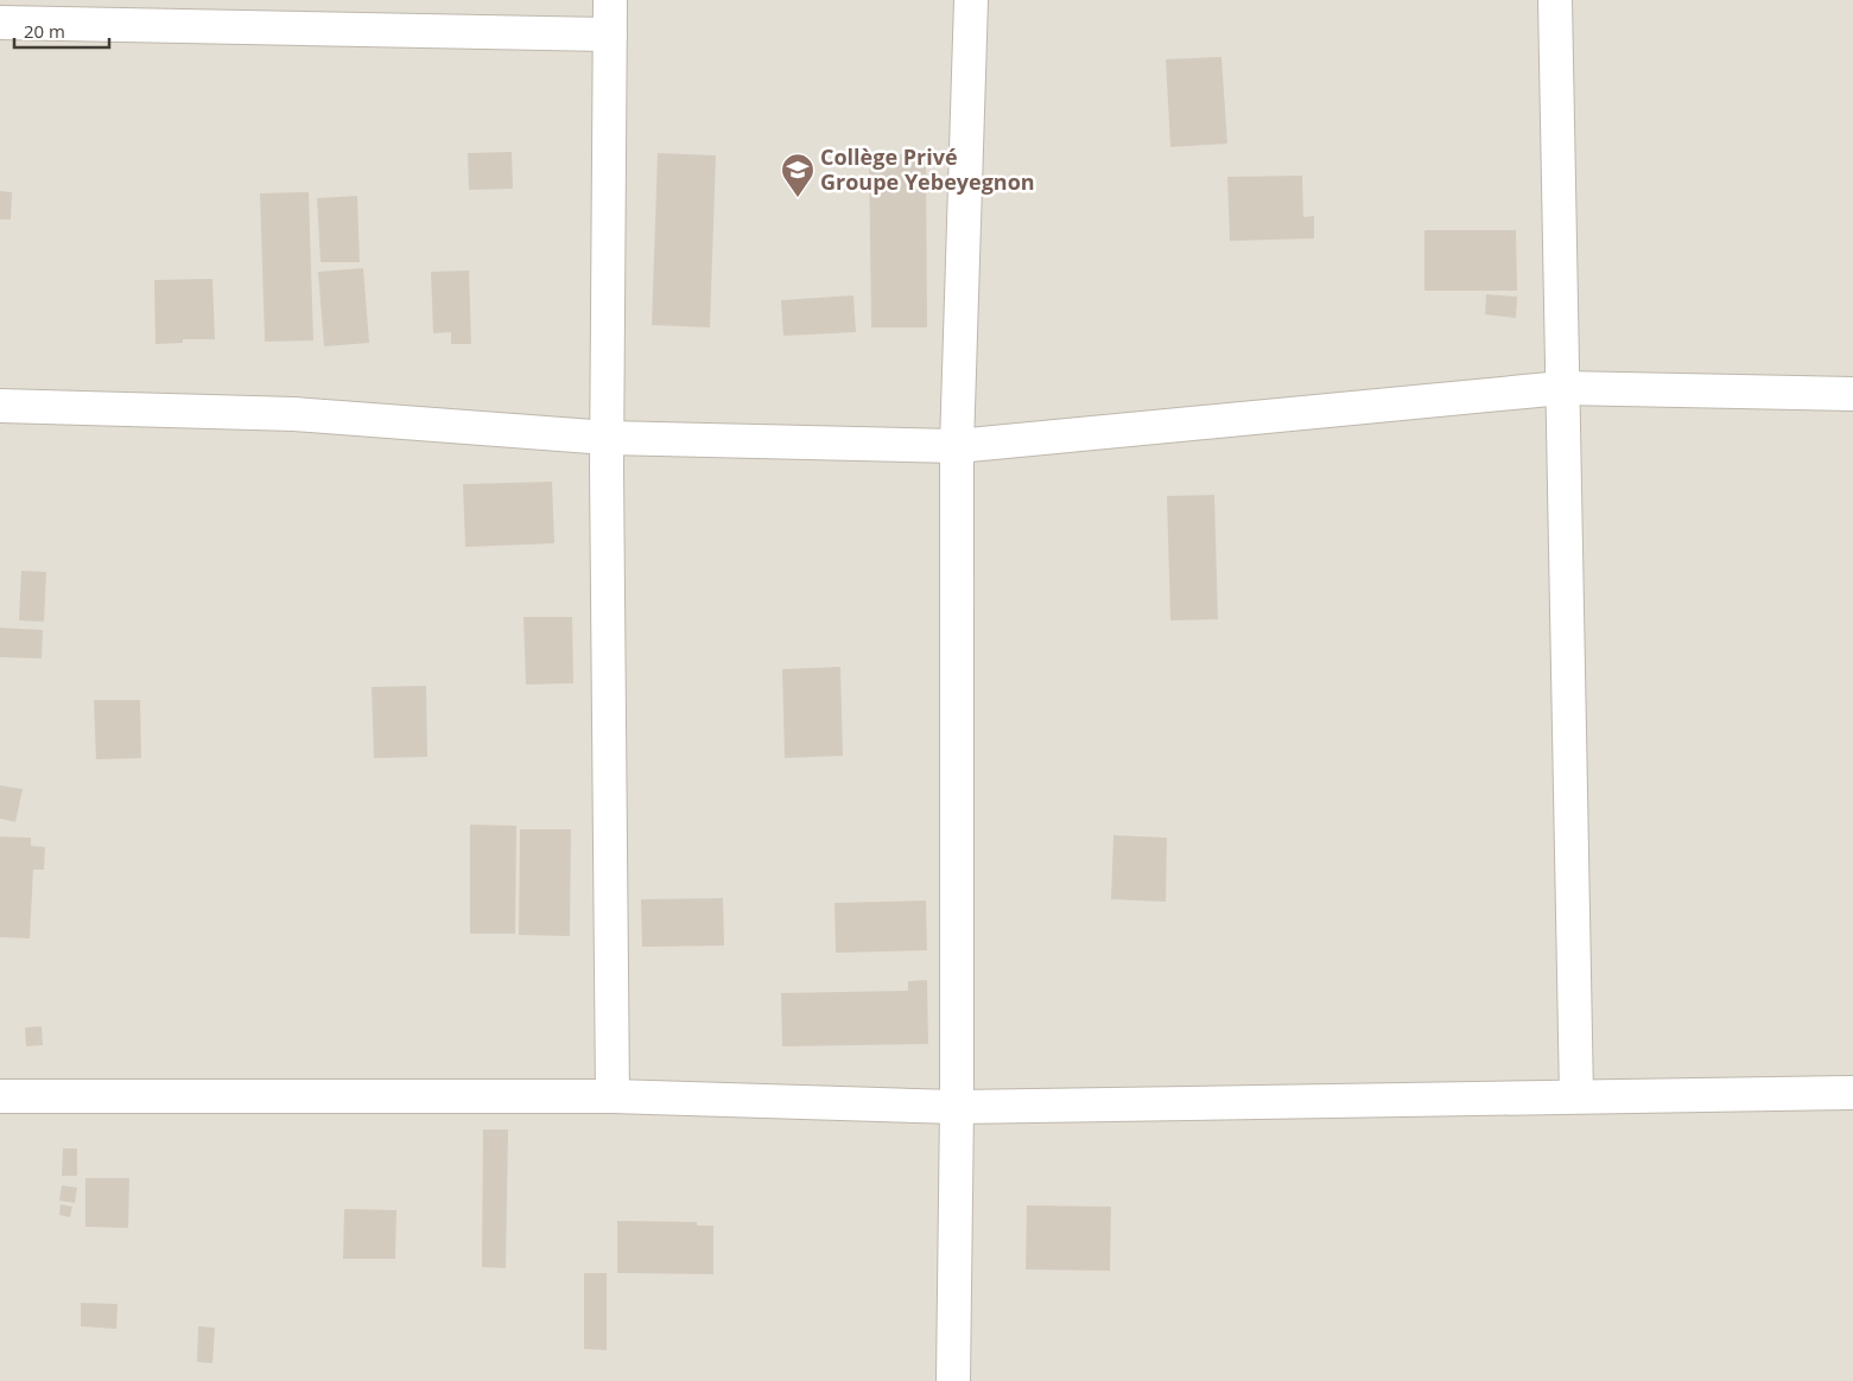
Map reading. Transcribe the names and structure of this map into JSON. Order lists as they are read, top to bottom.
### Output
{
  "places": {
    "school or university": ["Collège Privé Groupe Yebeyegnon"]
  },
  "scale_bar": "20 m"
}
